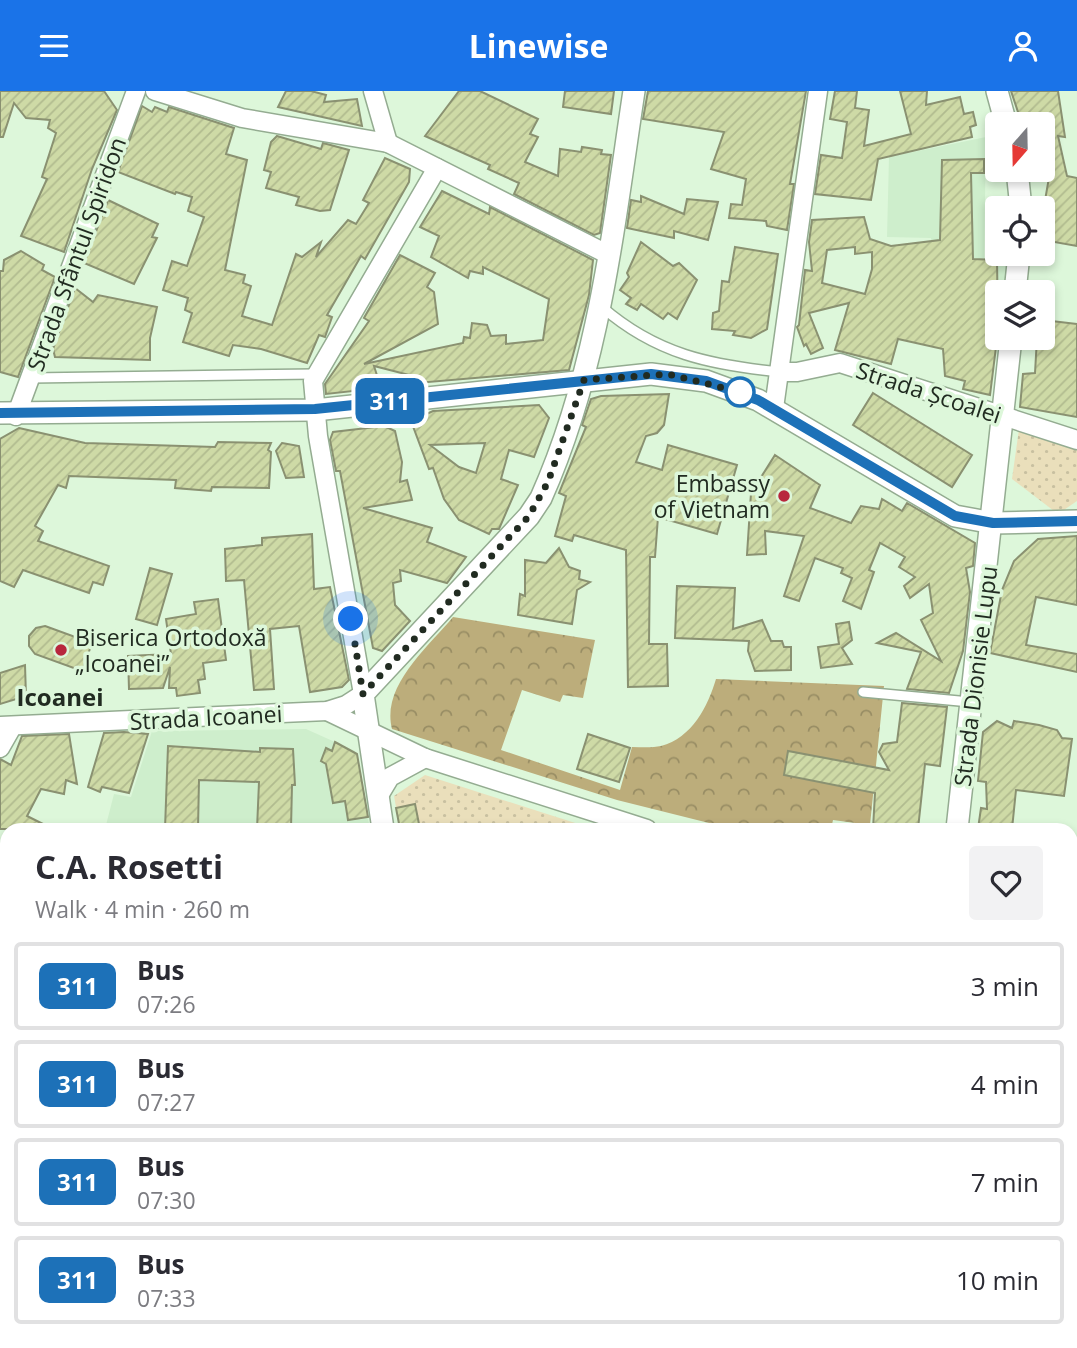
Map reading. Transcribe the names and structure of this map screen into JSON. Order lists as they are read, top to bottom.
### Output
{
  "streets": {
    "street": [
      "Strada Sfântul Spiridon",
      "Strada Școalei",
      "Strada Dionisie Lupu",
      "Strada Icoanei"
    ]
  },
  "crossings": [
    ["Strada Școalei", "Strada Dionisie Lupu"]
  ],
  "districts": ["Icoanei"],
  "places": ["Embassy of Vietnam", "Biserica Ortodoxă „Icoanei”"],
  "lines": ["bus line 311"],
  "north": "bottom",
  "page": {
    "header": "Linewise",
    "on_map": "311",
    "heading": ["C.A. Rosetti", "Walk · 4 min · 260 m"],
    "list": [
      {
        "mark": "311",
        "name": "Bus",
        "note": "07:26",
        "value": "3 min"
      },
      {
        "mark": "311",
        "name": "Bus",
        "note": "07:27",
        "value": "4 min"
      },
      {
        "mark": "311",
        "name": "Bus",
        "note": "07:30",
        "value": "7 min"
      },
      {
        "mark": "311",
        "name": "Bus",
        "note": "07:33",
        "value": "10 min"
      }
    ]
  }
}
